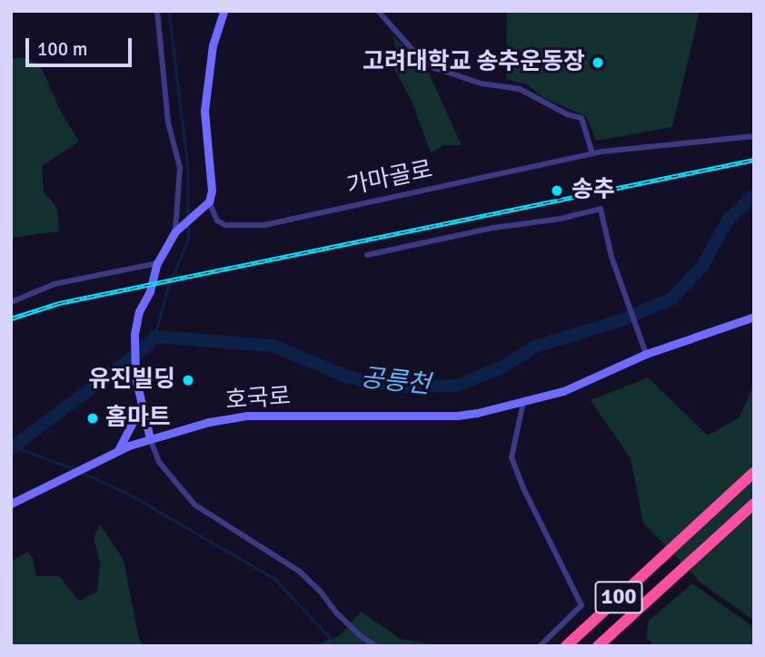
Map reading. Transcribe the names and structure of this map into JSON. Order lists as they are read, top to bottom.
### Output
{
  "streets": {
    "highway": ["100"],
    "street": ["가마골로", "호국로"]
  },
  "water": ["공릉천"],
  "places": [
    "고려대학교 송추운동장",
    "송추",
    "유진빌딩",
    "홈마트"
  ],
  "scale_bar": "100 m"
}
